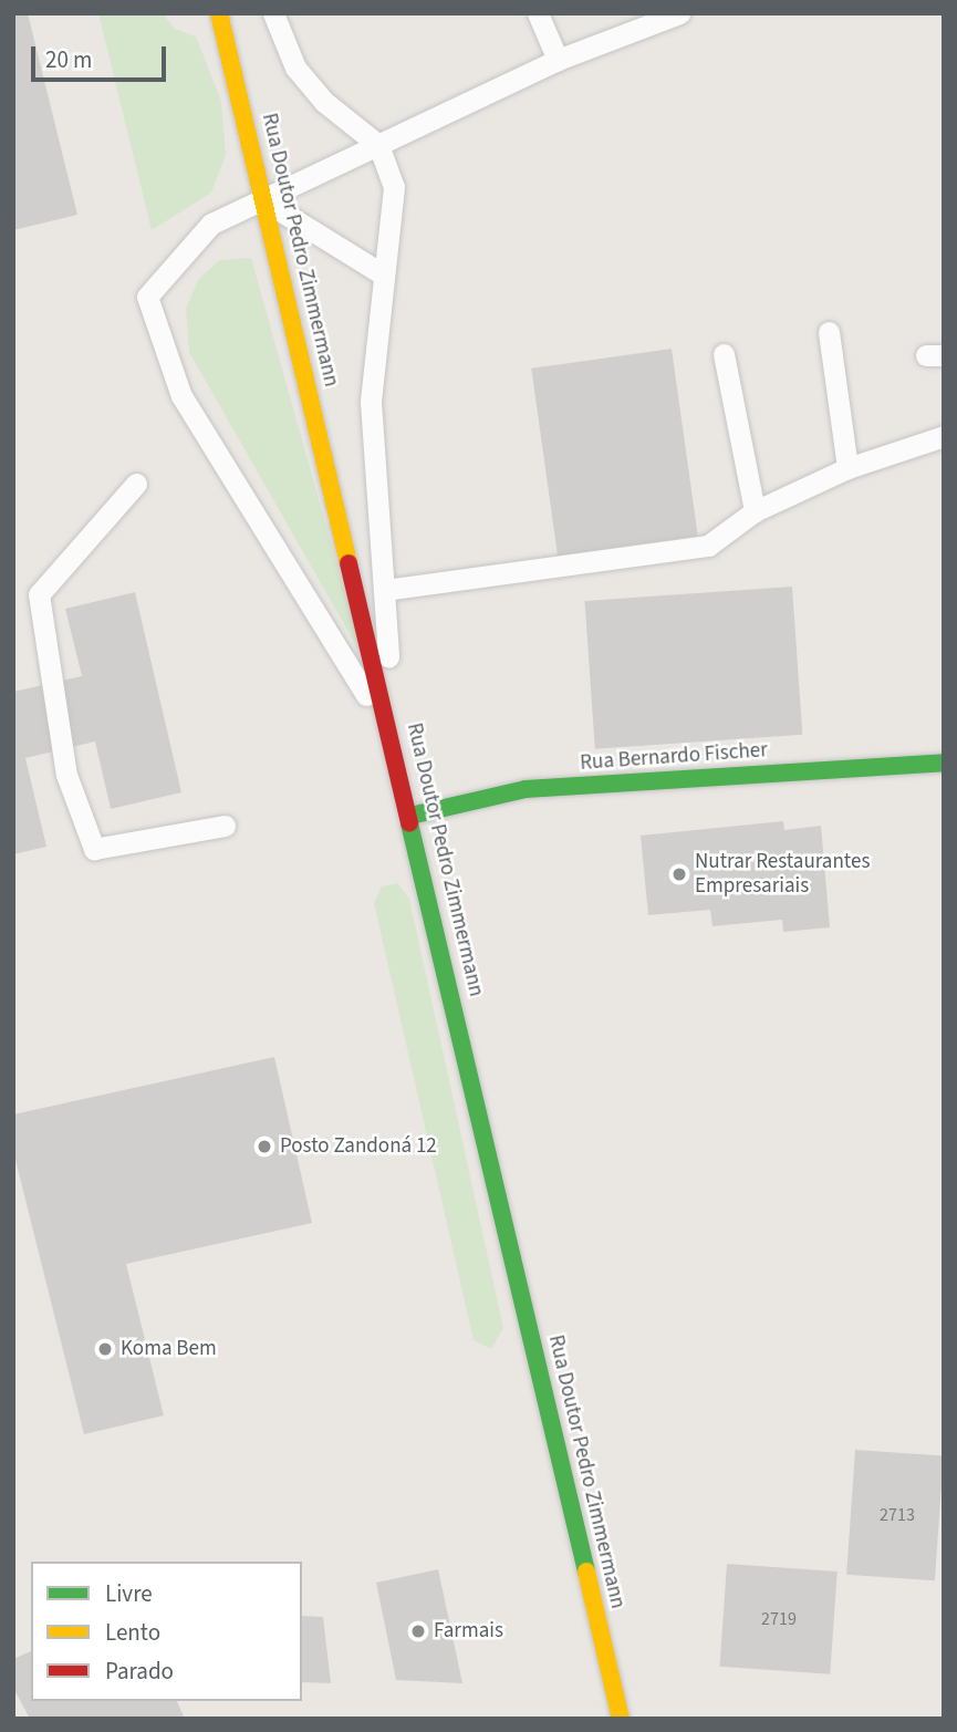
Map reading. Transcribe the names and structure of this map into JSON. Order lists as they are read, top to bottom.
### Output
{
  "streets": {
    "main road": ["Rua Doutor Pedro Zimmermann", "Rua Bernardo Fischer"]
  },
  "crossings": [
    ["Rua Doutor Pedro Zimmermann", "Rua Bernardo Fischer"]
  ],
  "places": [
    "Nutrar Restaurantes Empresariais",
    "Posto Zandoná 12",
    "Koma Bem",
    "Farmais"
  ],
  "house_numbers": ["2713", "2719"],
  "legend": ["Livre", "Lento", "Parado"],
  "scale_bar": "20 m"
}
